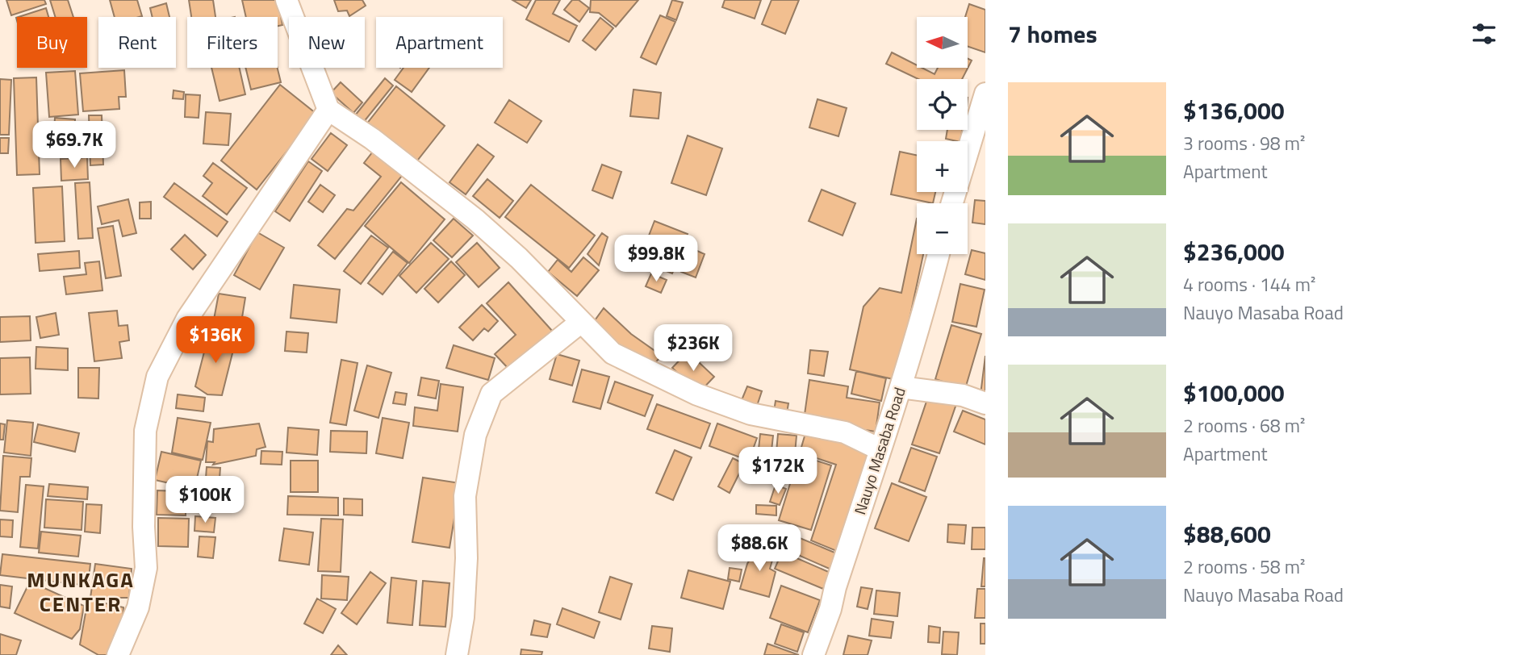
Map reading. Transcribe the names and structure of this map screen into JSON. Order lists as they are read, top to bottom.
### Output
{
  "streets": {
    "street": ["Nauyo Masaba Road"]
  },
  "districts": ["MUNKAGA CENTER"],
  "north": "left",
  "page": {
    "heading": "7 homes",
    "map_buttons": ["+", "−"],
    "chip": [
      "Buy",
      "Rent",
      "Filters",
      "New",
      "Apartment"
    ],
    "list": [
      {
        "name": "$136,000",
        "note": "3 rooms · 98 m² · Apartment"
      },
      {
        "name": "$236,000",
        "note": "4 rooms · 144 m² · Nauyo Masaba Road"
      },
      {
        "name": "$100,000",
        "note": "2 rooms · 68 m² · Apartment"
      },
      {
        "name": "$88,600",
        "note": "2 rooms · 58 m² · Nauyo Masaba Road"
      }
    ],
    "price": [
      "$69.7K",
      "$99.8K",
      "$136K",
      "$236K",
      "$172K",
      "$100K",
      "$88.6K"
    ]
  }
}
